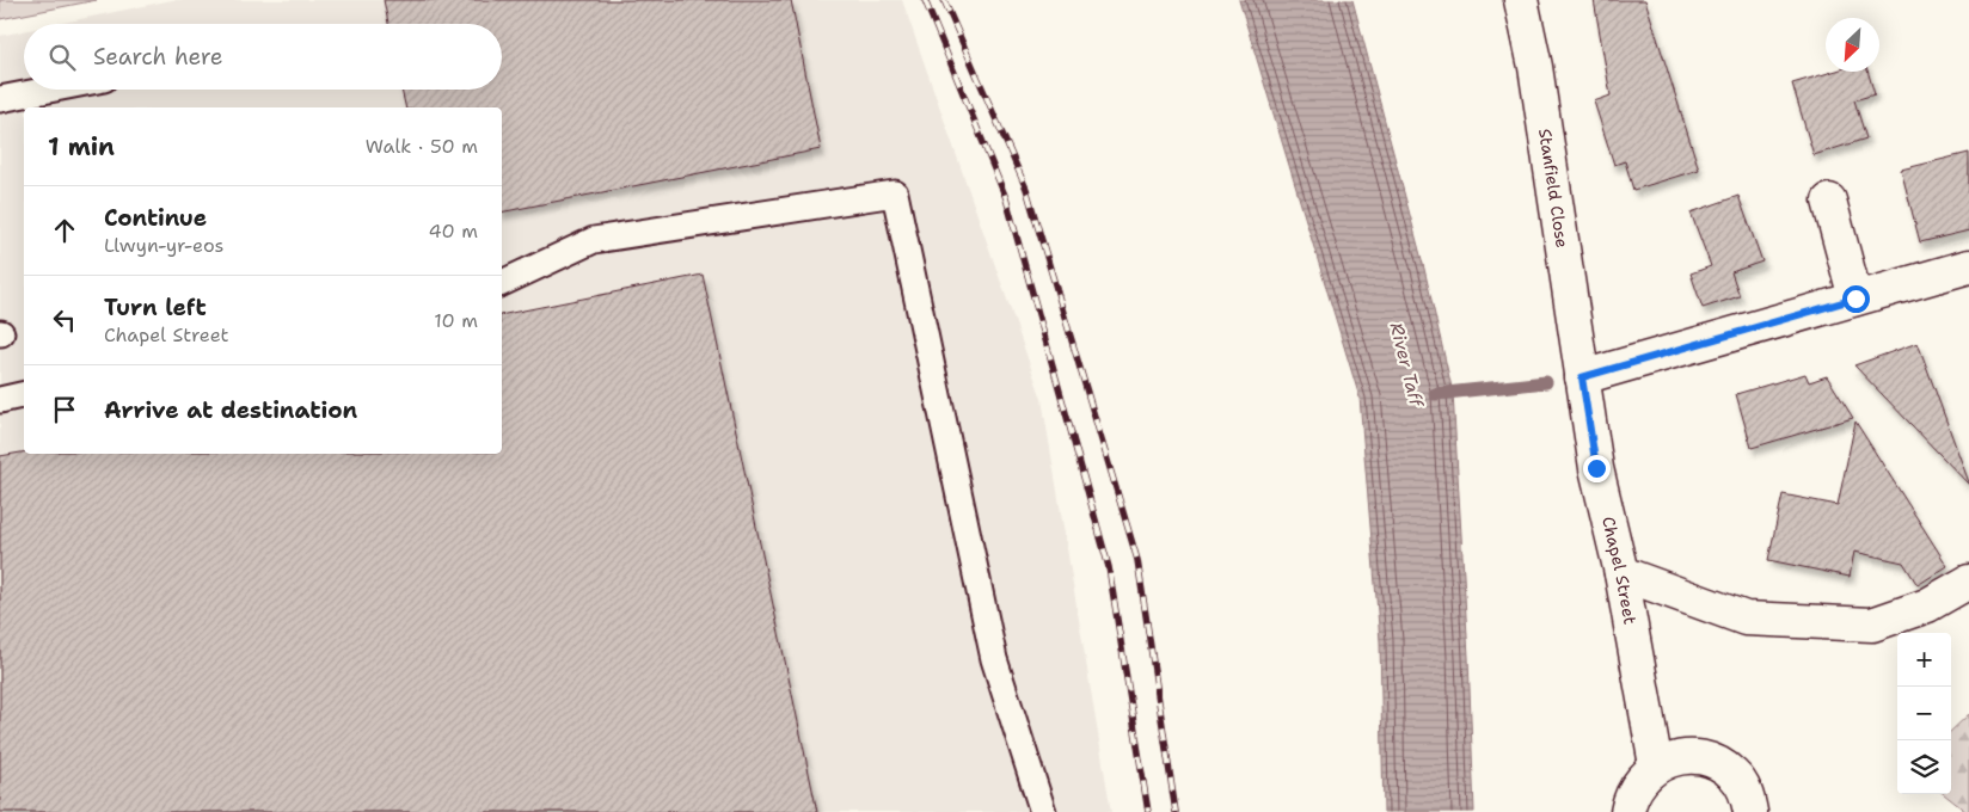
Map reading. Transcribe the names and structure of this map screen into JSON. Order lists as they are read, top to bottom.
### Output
{
  "streets": {
    "street": ["Stanfield Close", "Chapel Street"]
  },
  "crossings": [
    ["Stanfield Close", "Chapel Street"]
  ],
  "water": ["River Taff"],
  "north": "bottom left",
  "page": {
    "search": "Search here",
    "heading": ["1 min", "Walk · 50 m"],
    "list": [
      ["Continue", "Llwyn-yr-eos", "40 m"],
      ["Turn left", "Chapel Street", "10 m"],
      "Arrive at destination"
    ],
    "map_buttons": ["+", "−"]
  }
}
